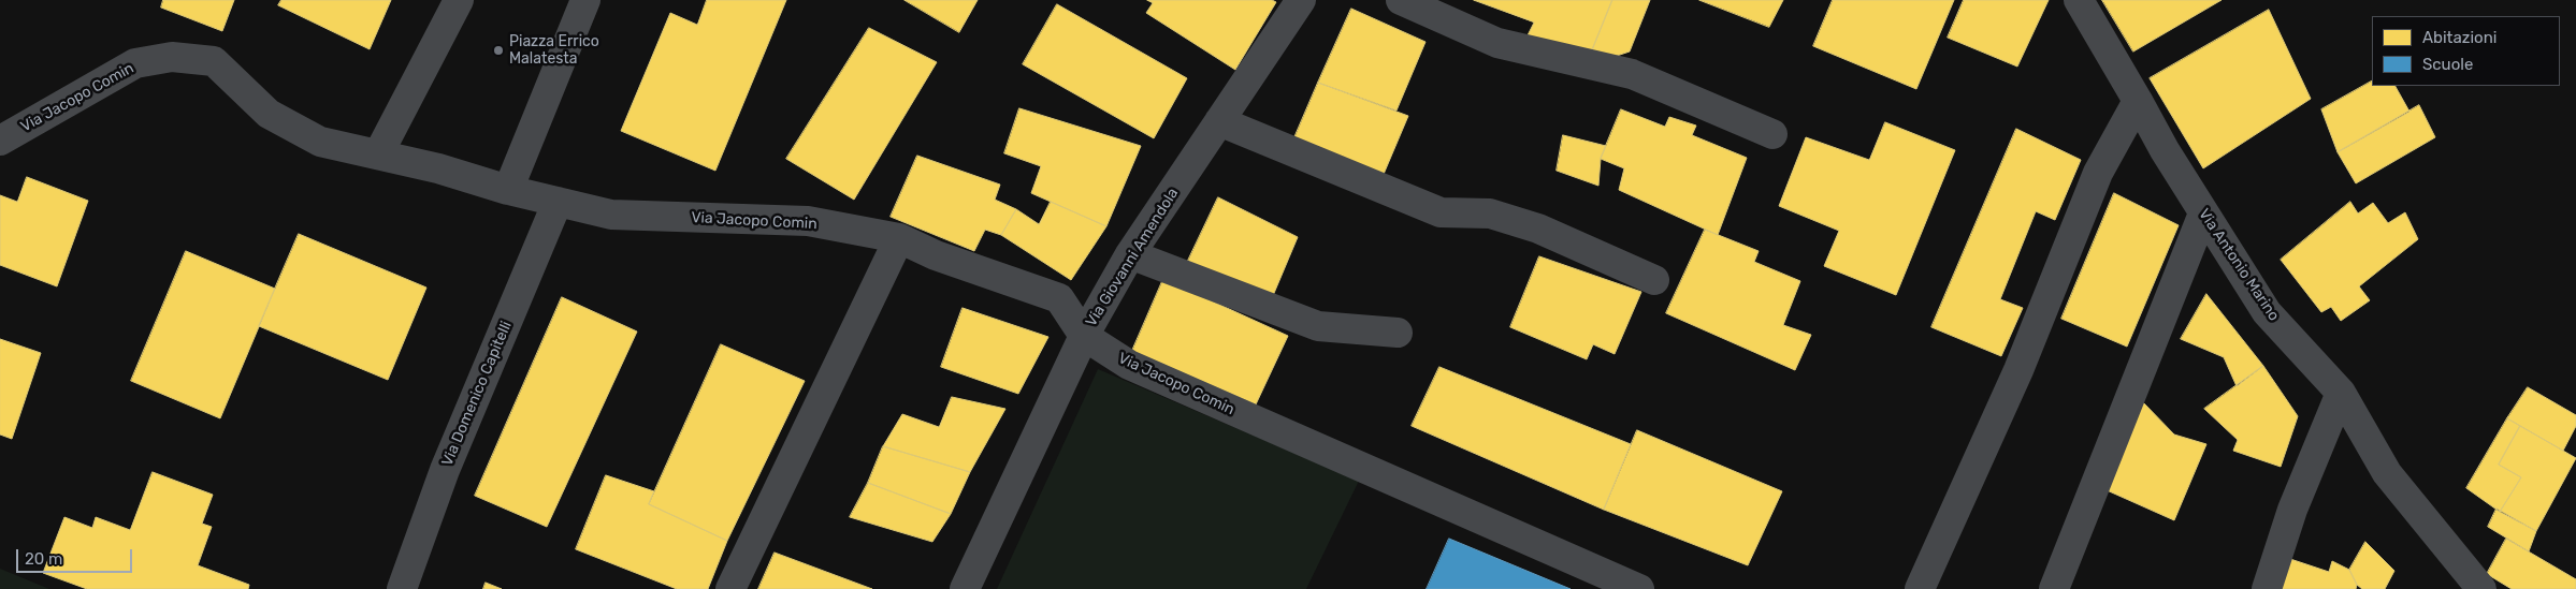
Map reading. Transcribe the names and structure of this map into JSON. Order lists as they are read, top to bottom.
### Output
{
  "streets": {
    "street": [
      "Via Jacopo Comin",
      "Via Giovanni Amendola",
      "Via Antonio Marino",
      "Via Domenico Capitelli"
    ]
  },
  "crossings": [
    ["Via Jacopo Comin", "Via Giovanni Amendola"],
    ["Via Jacopo Comin", "Via Domenico Capitelli"]
  ],
  "places": ["Piazza Errico Malatesta"],
  "legend": ["Abitazioni", "Scuole"],
  "scale_bar": "20 m"
}
